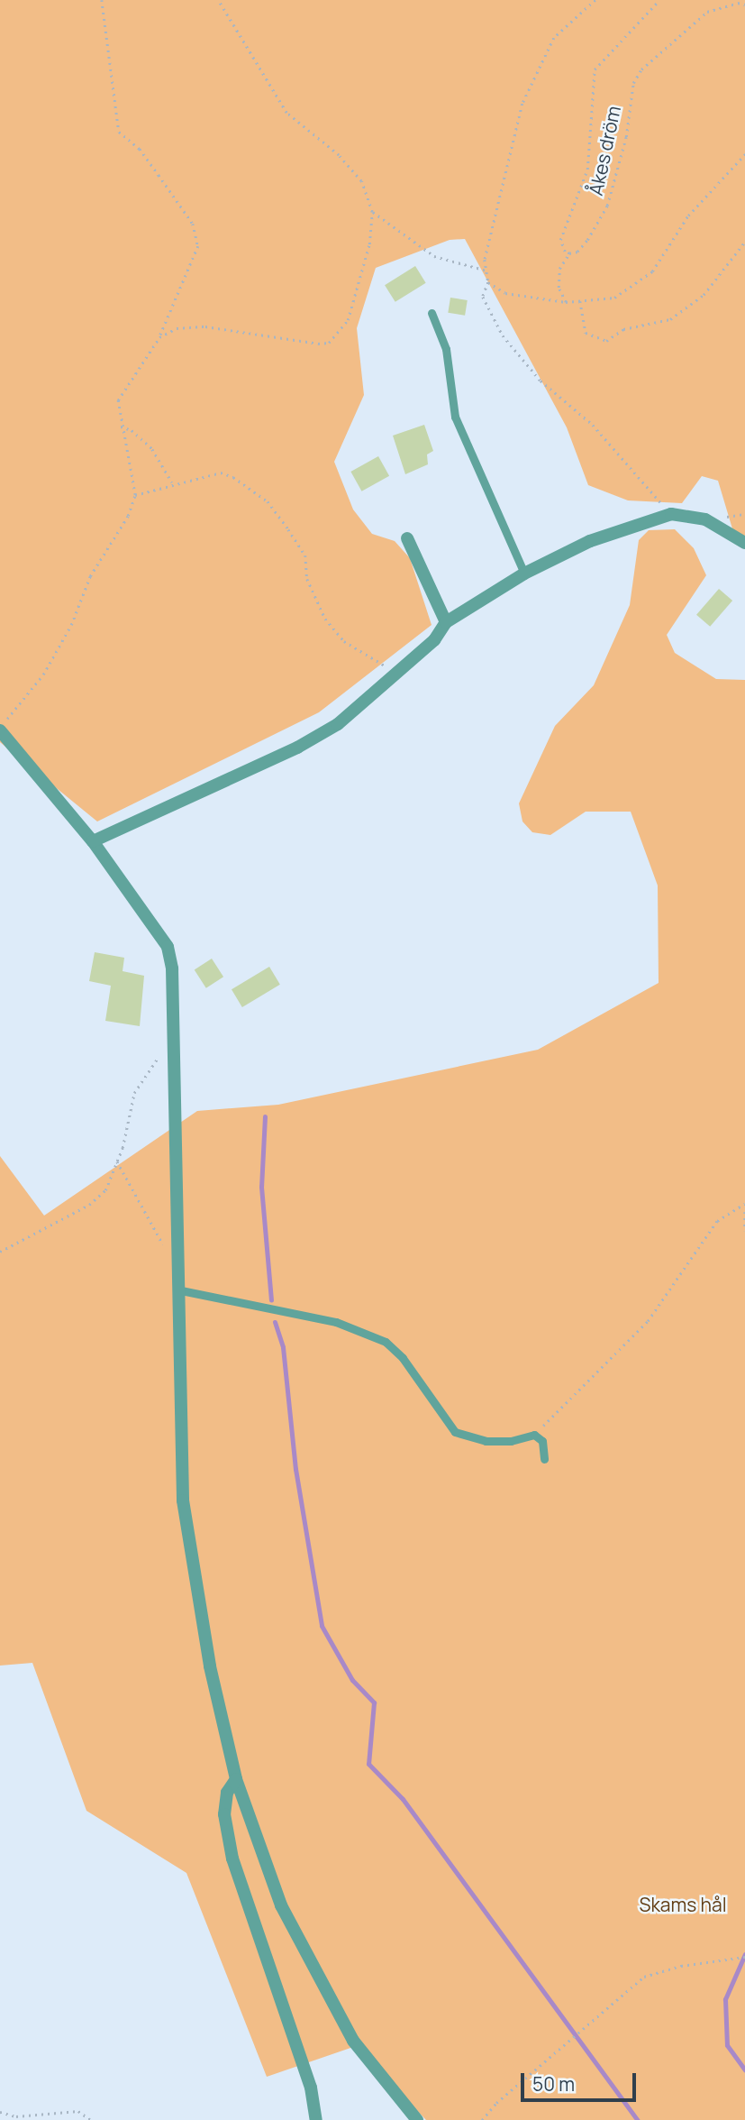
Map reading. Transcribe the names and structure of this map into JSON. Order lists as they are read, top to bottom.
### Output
{
  "streets": {
    "path": ["Åkes dröm"]
  },
  "parks": ["Skams hål"],
  "scale_bar": "50 m"
}
